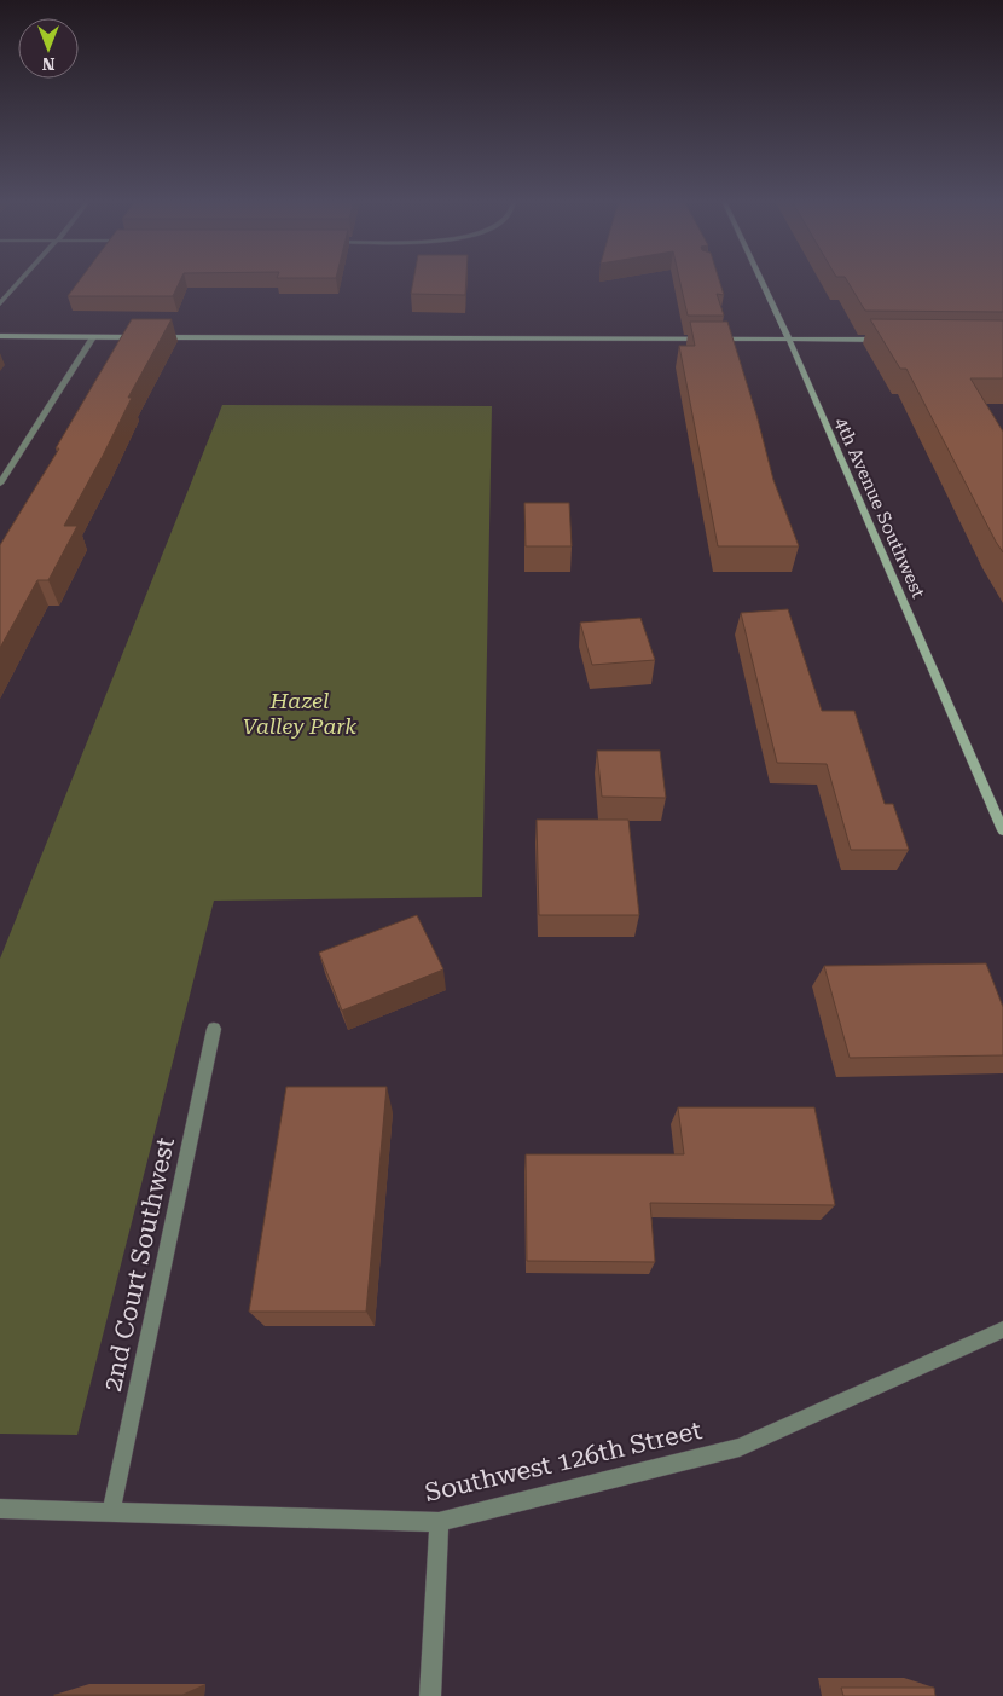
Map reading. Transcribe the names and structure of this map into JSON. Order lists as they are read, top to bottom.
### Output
{
  "streets": {
    "street": ["4th Avenue Southwest", "2nd Court Southwest", "Southwest 126th Street"]
  },
  "crossings": [
    ["2nd Court Southwest", "Southwest 126th Street"]
  ],
  "parks": ["Hazel Valley Park"],
  "north": "bottom"
}
